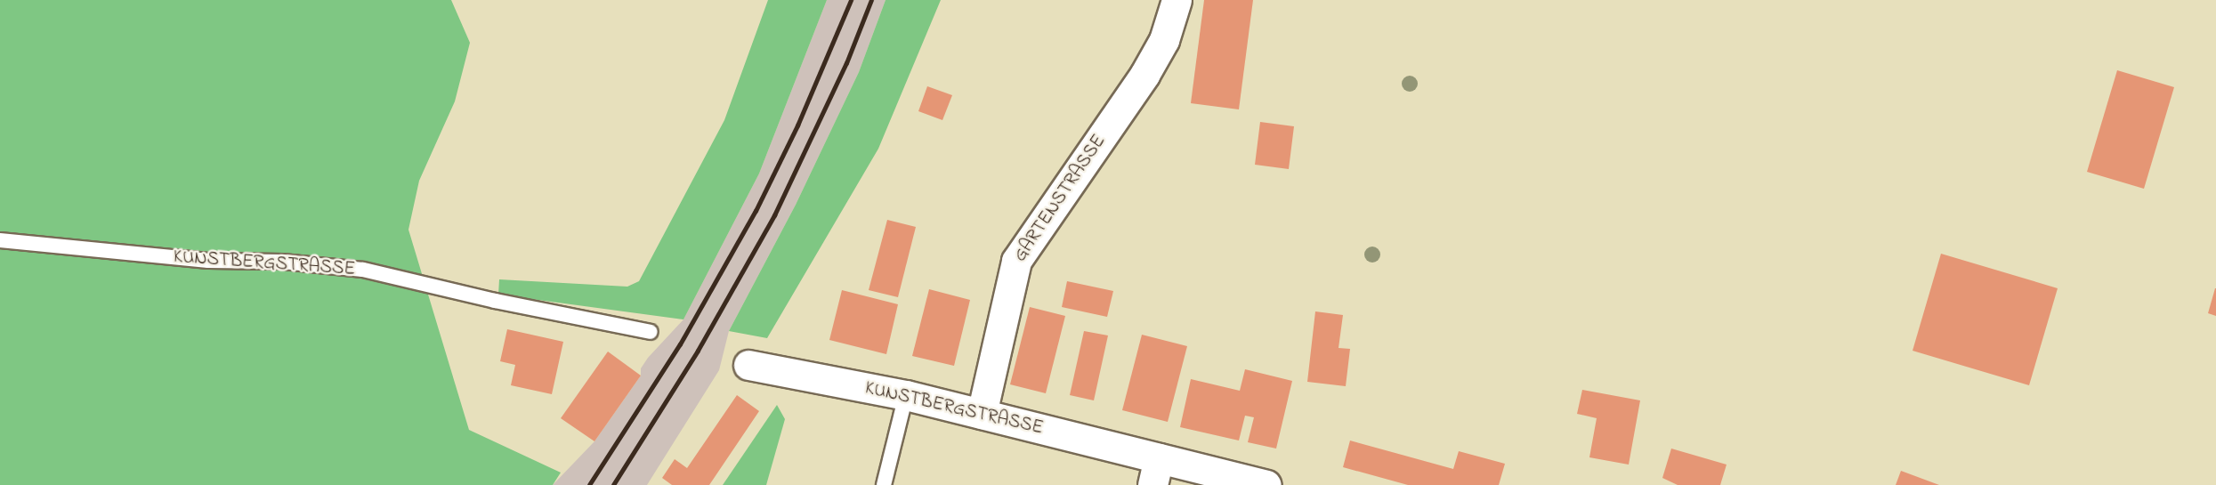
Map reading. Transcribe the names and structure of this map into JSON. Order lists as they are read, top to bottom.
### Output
{
  "streets": {
    "street": ["GARTENSTRASSE", "KUNSTBERGSTRASSE"]
  },
  "crossings": [
    ["GARTENSTRASSE", "KUNSTBERGSTRASSE"]
  ]
}
